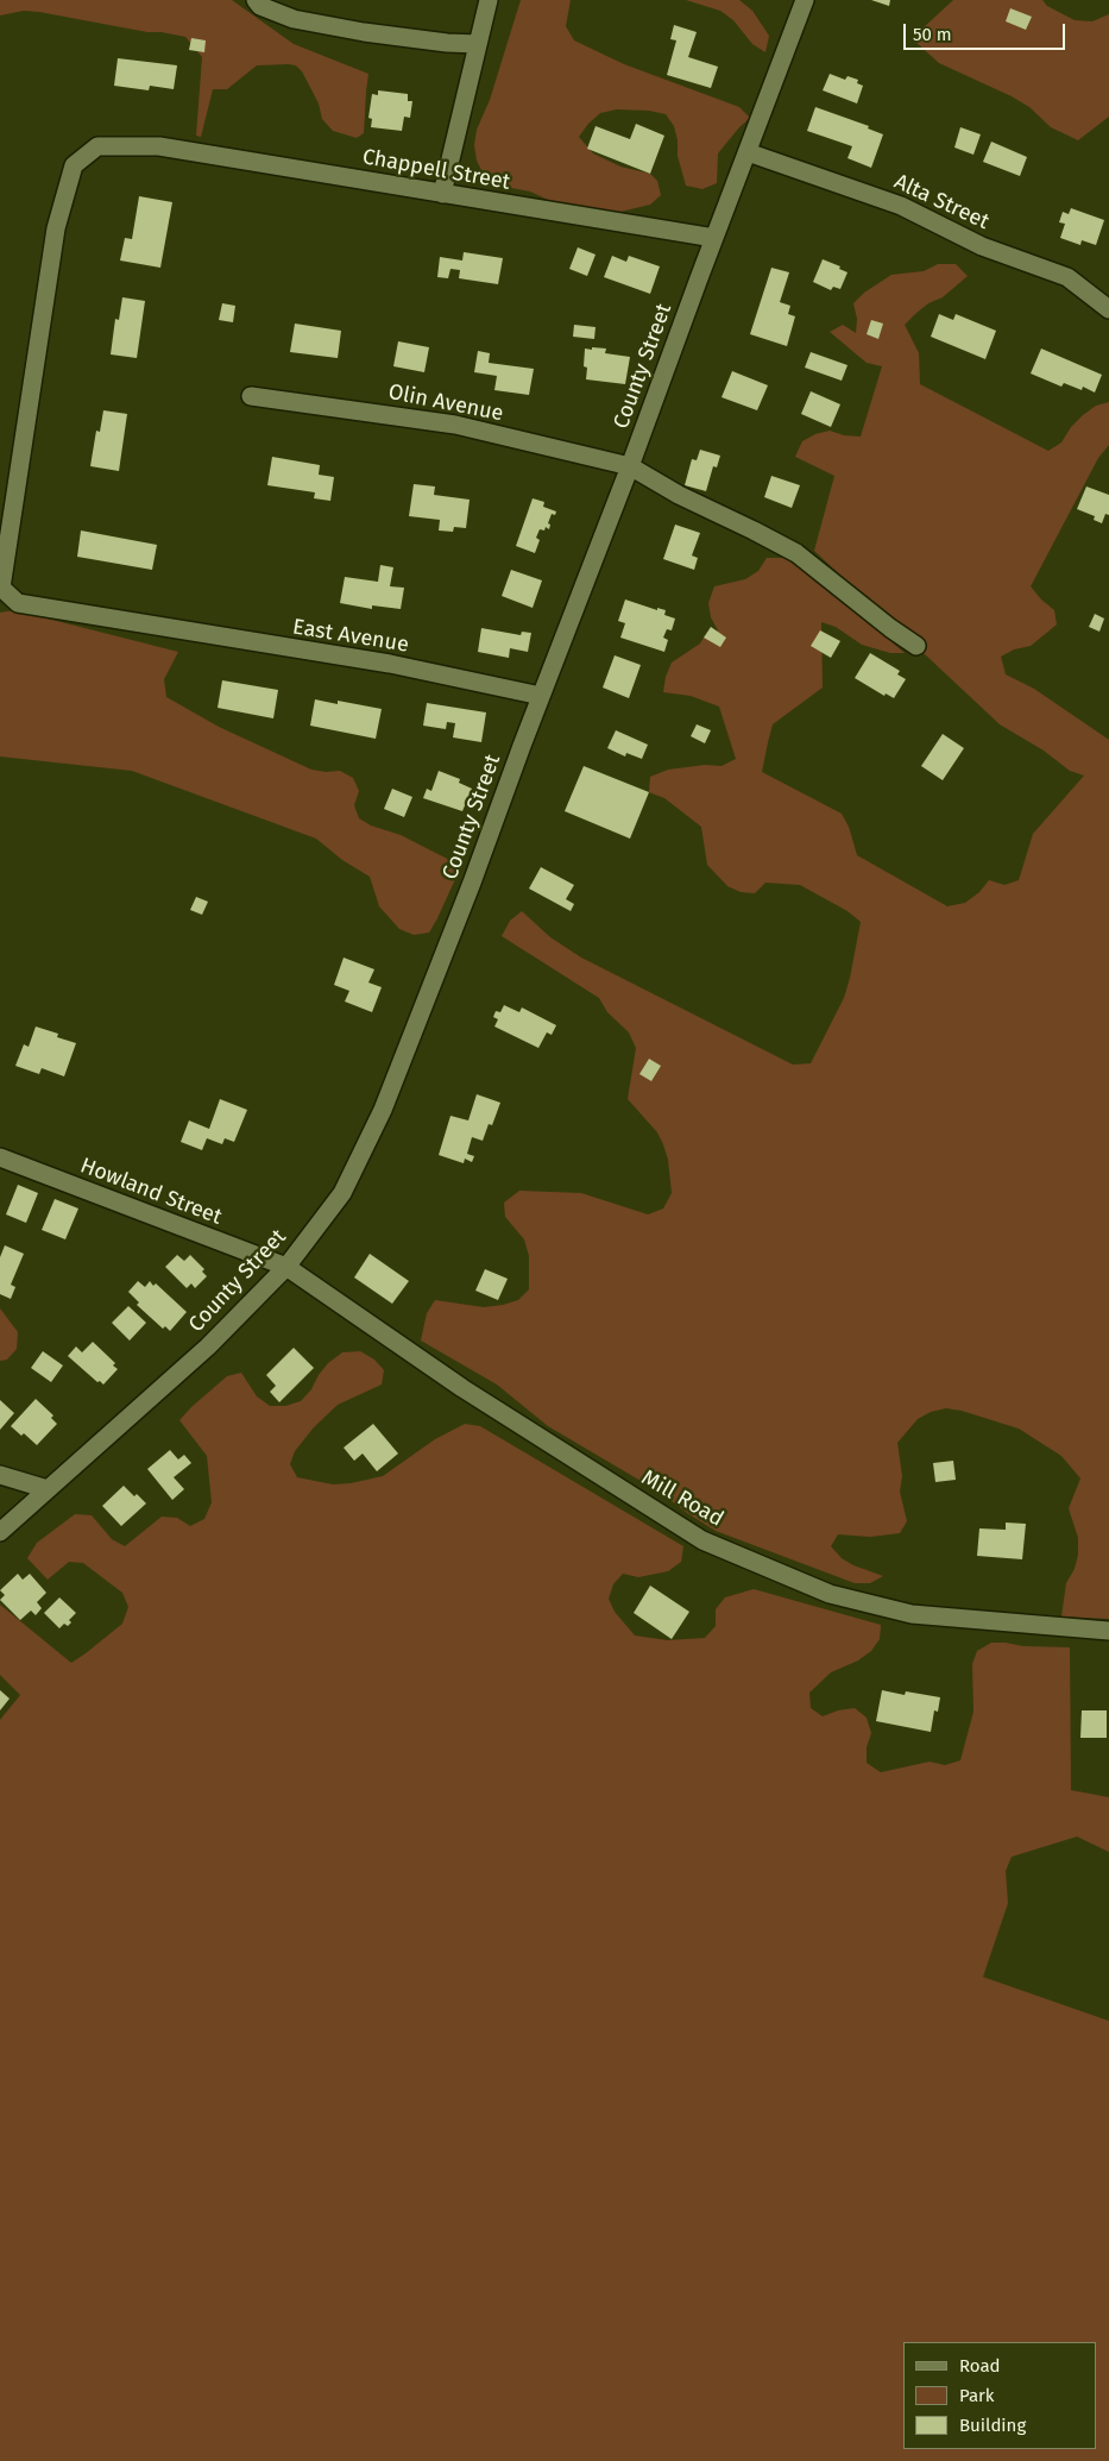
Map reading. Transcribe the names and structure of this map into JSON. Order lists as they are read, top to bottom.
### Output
{
  "streets": {
    "street": [
      "Chappell Street",
      "Alta Street",
      "County Street",
      "Olin Avenue",
      "East Avenue",
      "Howland Street",
      "Mill Road"
    ]
  },
  "crossings": [
    ["Chappell Street", "County Street"],
    ["Chappell Street", "East Avenue"],
    ["Alta Street", "County Street"],
    ["County Street", "Olin Avenue"],
    ["County Street", "East Avenue"],
    ["County Street", "Howland Street"],
    ["County Street", "Mill Road"],
    ["Howland Street", "Mill Road"]
  ],
  "legend": ["Road", "Park", "Building"],
  "scale_bar": "50 m"
}
